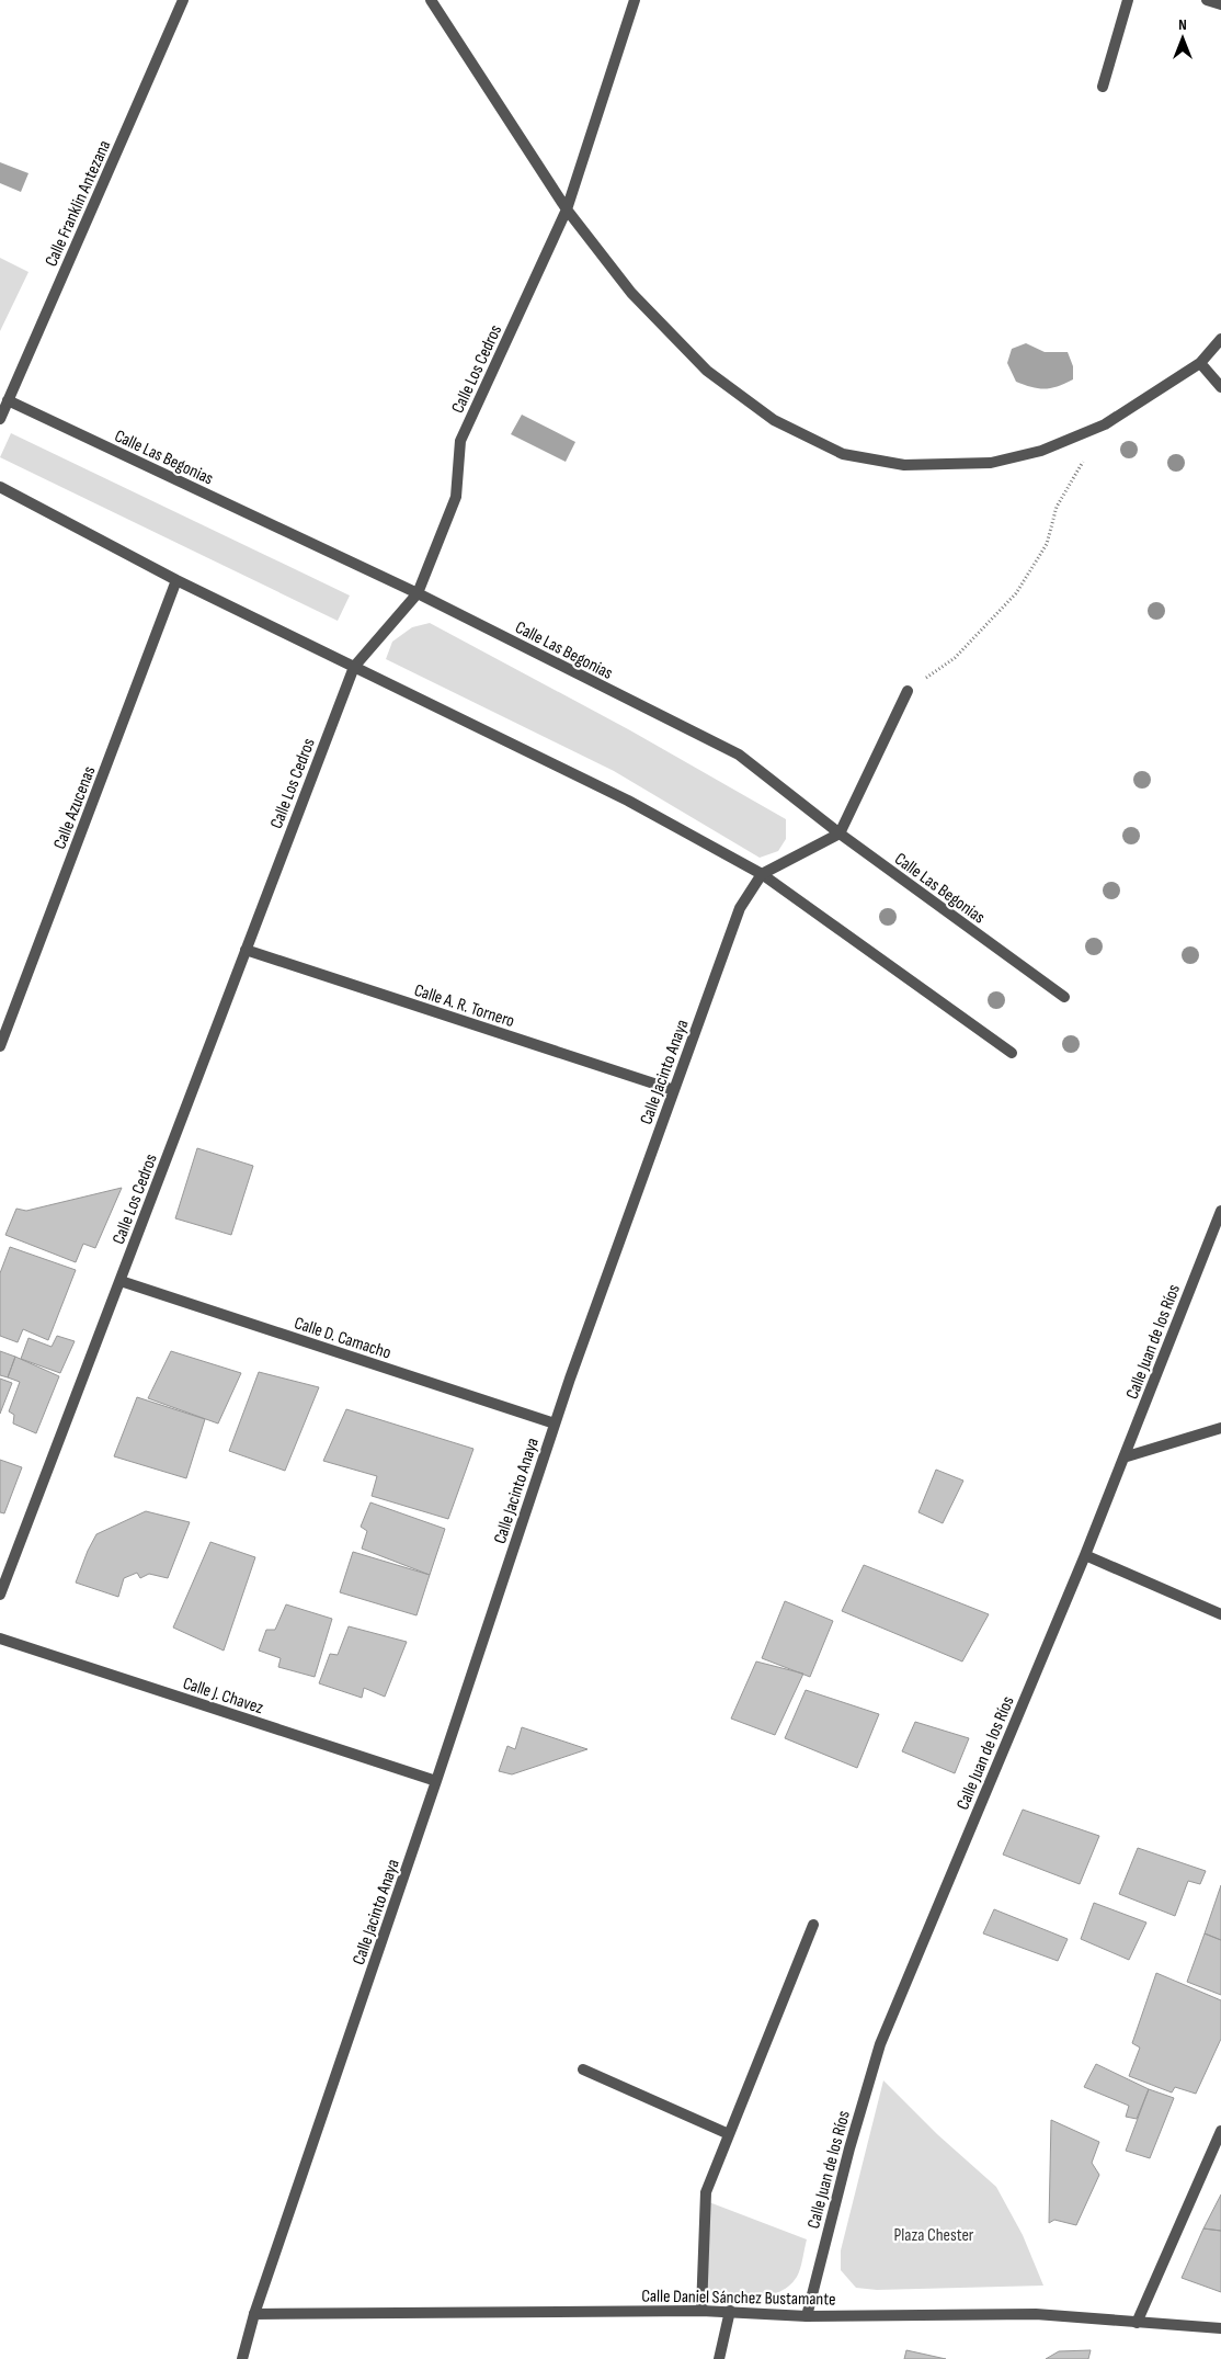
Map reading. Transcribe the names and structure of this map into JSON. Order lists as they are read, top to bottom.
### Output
{
  "streets": {
    "street": [
      "Calle Franklin Antezana",
      "Calle Los Cedros",
      "Calle Las Begonias",
      "Calle Azucenas",
      "Calle A. R. Tornero",
      "Calle Jacinto Anaya",
      "Calle D. Camacho",
      "Calle Juan de los Ríos",
      "Calle J. Chavez",
      "Calle Daniel Sánchez Bustamante"
    ]
  },
  "crossings": [
    ["Calle Franklin Antezana", "Calle Las Begonias"],
    ["Calle Los Cedros", "Calle Las Begonias"],
    ["Calle Los Cedros", "Calle A. R. Tornero"],
    ["Calle Los Cedros", "Calle D. Camacho"],
    ["Calle Las Begonias", "Calle Jacinto Anaya"],
    ["Calle A. R. Tornero", "Calle Jacinto Anaya"],
    ["Calle Jacinto Anaya", "Calle D. Camacho"],
    ["Calle Jacinto Anaya", "Calle J. Chavez"],
    ["Calle Jacinto Anaya", "Calle Daniel Sánchez Bustamante"],
    ["Calle Juan de los Ríos", "Calle Daniel Sánchez Bustamante"]
  ],
  "parks": ["Plaza Chester"],
  "north": "top"
}
